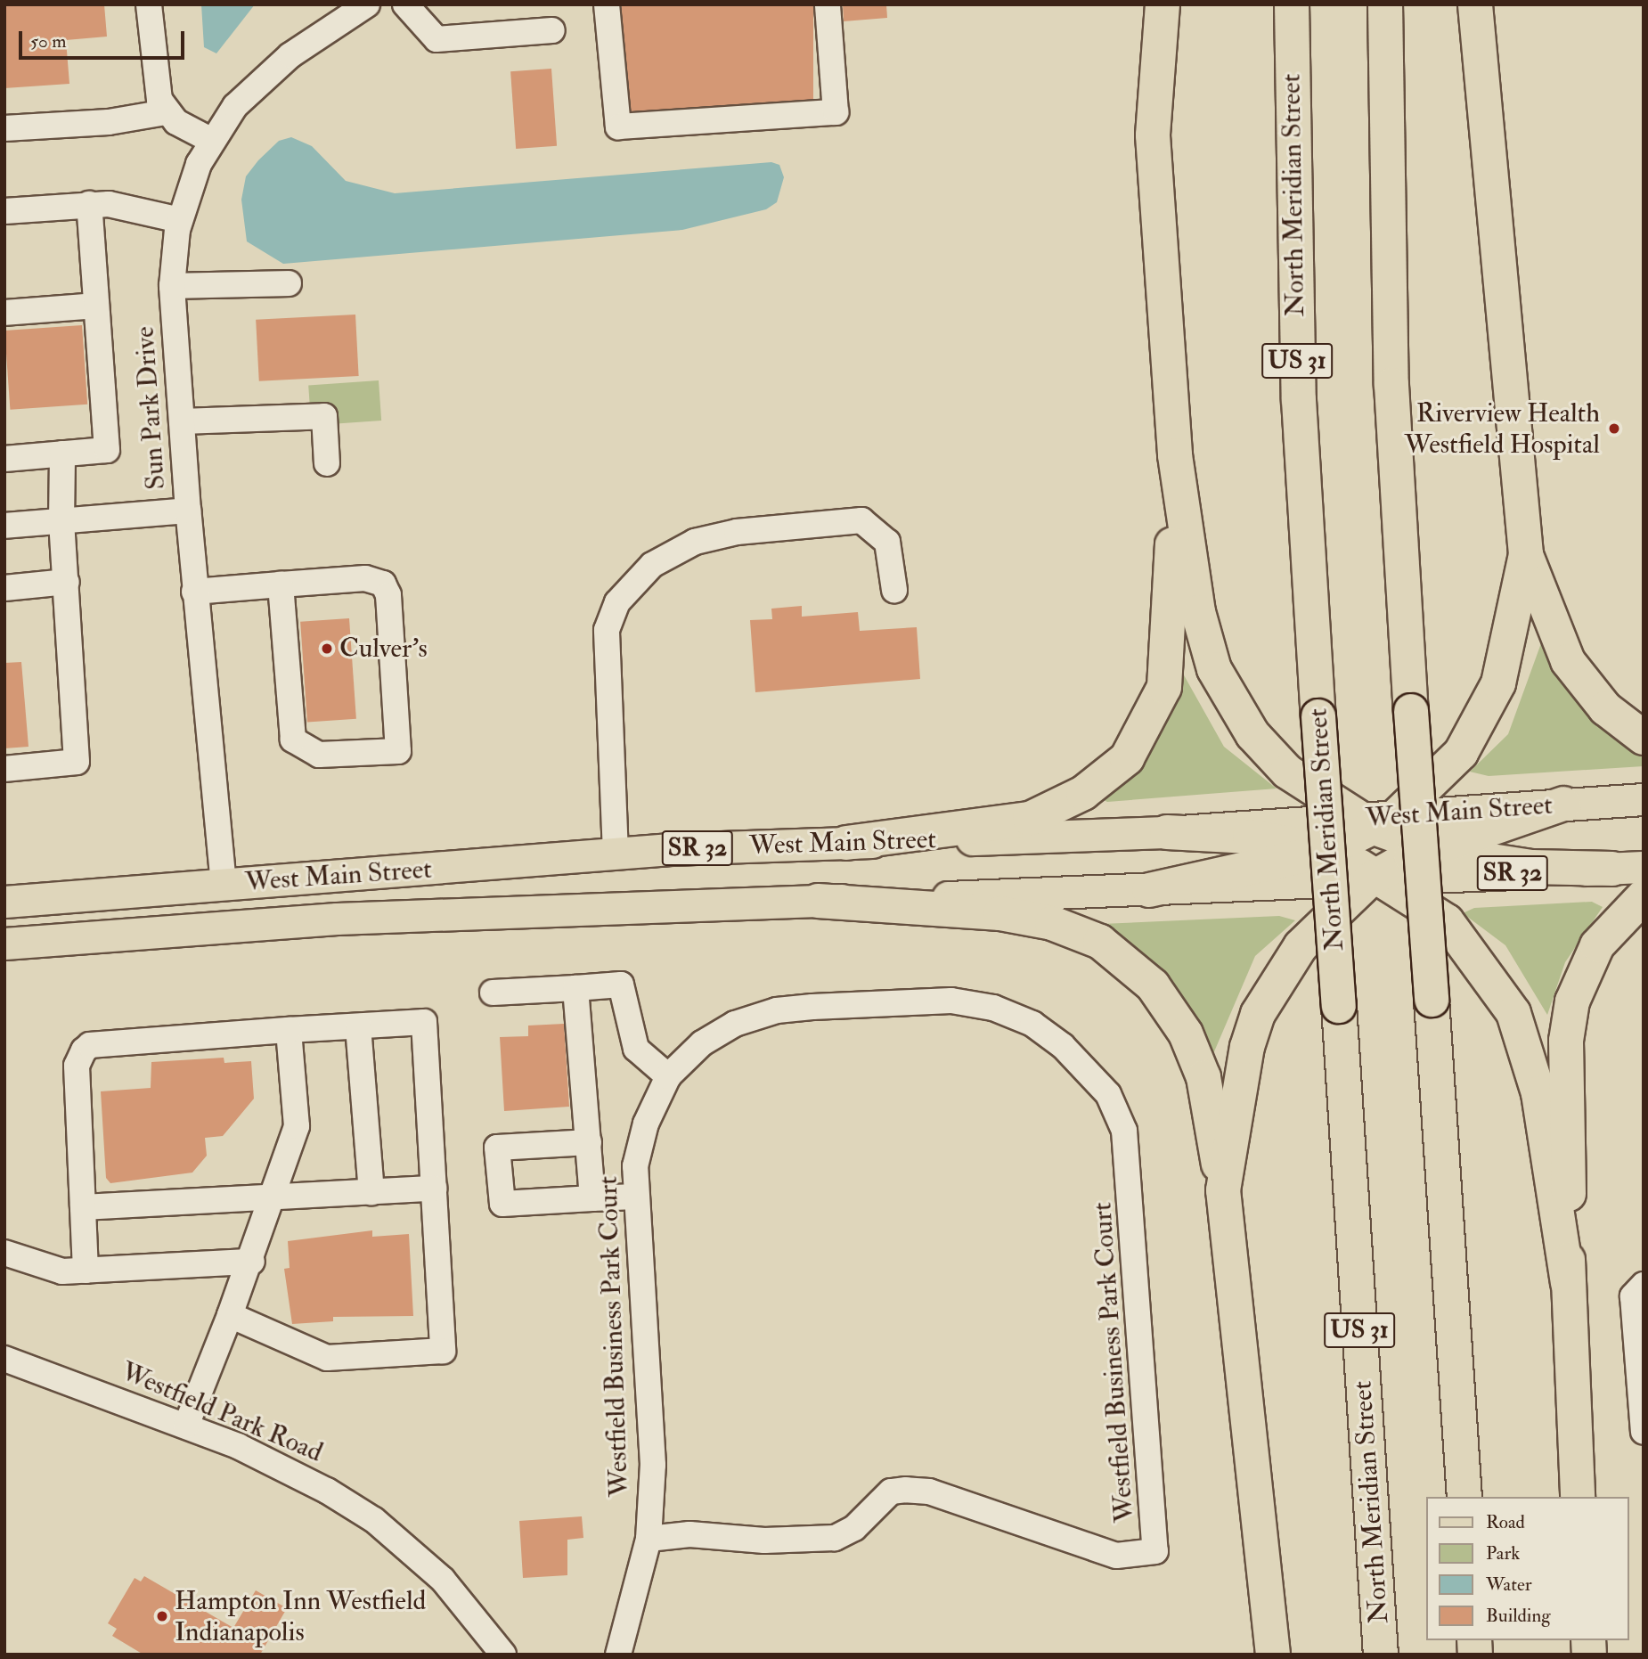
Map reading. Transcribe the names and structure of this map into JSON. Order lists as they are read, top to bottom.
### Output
{
  "streets": {
    "highway": ["North Meridian Street", "US 31"],
    "main road": ["West Main Street", "SR 32"],
    "street": ["Sun Park Drive", "Westfield Business Park Court", "Westfield Park Road"]
  },
  "crossings": [
    ["Sun Park Drive", "West Main Street"]
  ],
  "places": ["Riverview Health Westfield Hospital", "Culver's", "Hampton Inn Westfield Indianapolis"],
  "legend": [
    "Road",
    "Park",
    "Water",
    "Building"
  ],
  "scale_bar": "50 m"
}
